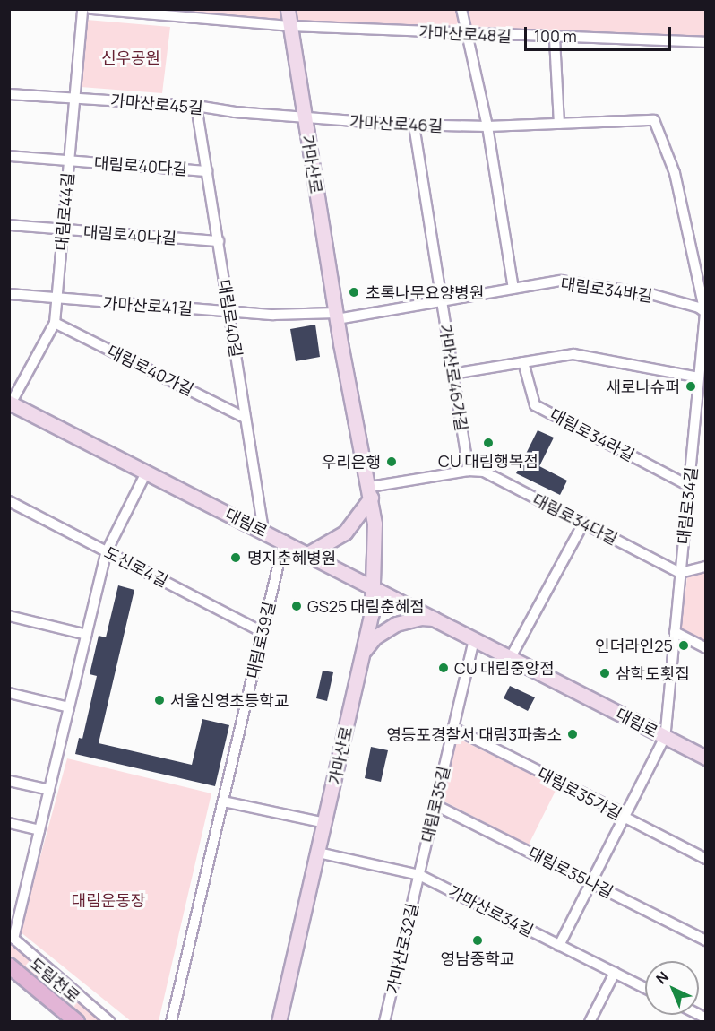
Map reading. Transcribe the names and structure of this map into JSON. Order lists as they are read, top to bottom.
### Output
{
  "streets": {
    "main road": ["가마산로", "대림로", "도림천로"],
    "street": [
      "가마산로48길",
      "가마산로45길",
      "가마산로46길",
      "대림로40다길",
      "대림로44길",
      "대림로40나길",
      "대림로34바길",
      "가마산로41길",
      "대림로40길",
      "대림로40가길",
      "가마산로46가길",
      "대림로34라길",
      "대림로34길",
      "대림로34다길",
      "도신로4길",
      "대림로39길",
      "대림로35가길",
      "대림로35길",
      "대림로35나길",
      "가마산로34길",
      "가마산로32길"
    ]
  },
  "crossings": [
    ["가마산로48길", "가마산로"],
    ["가마산로45길", "가마산로46길"],
    ["가마산로45길", "가마산로"],
    ["가마산로45길", "대림로44길"],
    ["가마산로45길", "대림로40길"],
    ["가마산로46길", "가마산로"],
    ["가마산로46길", "가마산로46가길"],
    ["가마산로46길", "대림로34길"],
    ["가마산로", "가마산로41길"],
    ["가마산로", "대림로"],
    ["가마산로", "가마산로34길"],
    ["대림로40다길", "대림로44길"],
    ["대림로40다길", "대림로40길"],
    ["대림로44길", "대림로40나길"],
    ["대림로44길", "가마산로41길"],
    ["대림로44길", "대림로40가길"],
    ["대림로44길", "대림로"],
    ["대림로40나길", "대림로40길"],
    ["대림로34바길", "가마산로46가길"],
    ["대림로34바길", "대림로34길"],
    ["가마산로41길", "대림로40길"],
    ["대림로40길", "대림로40가길"],
    ["대림로40길", "대림로"],
    ["가마산로46가길", "대림로34다길"],
    ["대림로34라길", "대림로34길"],
    ["대림로34길", "대림로34다길"],
    ["대림로34길", "대림로"],
    ["대림로", "대림로39길"],
    ["대림로", "대림로35길"],
    ["도신로4길", "대림로39길"],
    ["대림로35가길", "대림로35길"],
    ["대림로35길", "대림로35나길"],
    ["대림로35길", "가마산로34길"],
    ["대림로35길", "가마산로32길"],
    ["가마산로34길", "가마산로32길"]
  ],
  "parks": ["신우공원", "대림운동장"],
  "places": [
    "초록나무요양병원",
    "새로나슈퍼",
    "CU 대림행복점",
    "우리은행",
    "명지춘혜병원",
    "GS25 대림춘혜점",
    "인더라인25",
    "CU 대림중앙점",
    "삼학도횟집",
    "서울신영초등학교",
    "영등포경찰서 대림3파출소",
    "영남중학교"
  ],
  "scale_bar": "100 m",
  "north": "top left"
}
